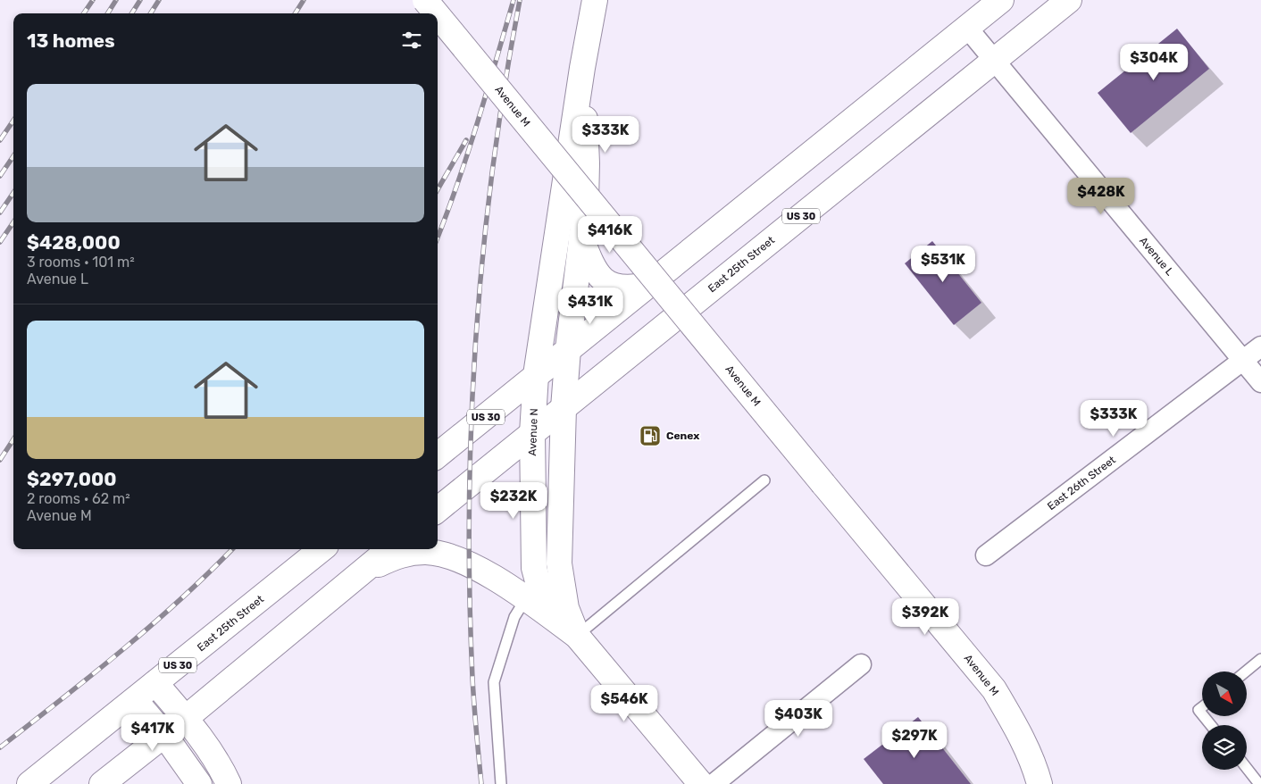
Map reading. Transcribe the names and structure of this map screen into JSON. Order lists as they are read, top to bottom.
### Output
{
  "streets": {
    "main road": [
      "Avenue M",
      "US 30",
      "East 25th Street",
      "Avenue N"
    ],
    "street": ["Avenue L", "East 26th Street"]
  },
  "crossings": [
    ["US 30", "Avenue L"],
    ["US 30", "Avenue N"],
    ["Avenue L", "East 25th Street"],
    ["Avenue L", "East 26th Street"],
    ["East 25th Street", "Avenue N"]
  ],
  "places": {
    "fuel station": ["Cenex"]
  },
  "north": "bottom right",
  "page": {
    "heading": "13 homes",
    "price": [
      "$304K",
      "$333K",
      "$428K",
      "$416K",
      "$531K",
      "$431K",
      "$333K",
      "$232K",
      "$392K",
      "$546K",
      "$403K",
      "$417K",
      "$297K"
    ],
    "list": [
      {
        "name": "$428,000",
        "note": "3 rooms · 101 m² · Avenue L"
      },
      {
        "name": "$297,000",
        "note": "2 rooms · 62 m² · Avenue M"
      }
    ]
  }
}
